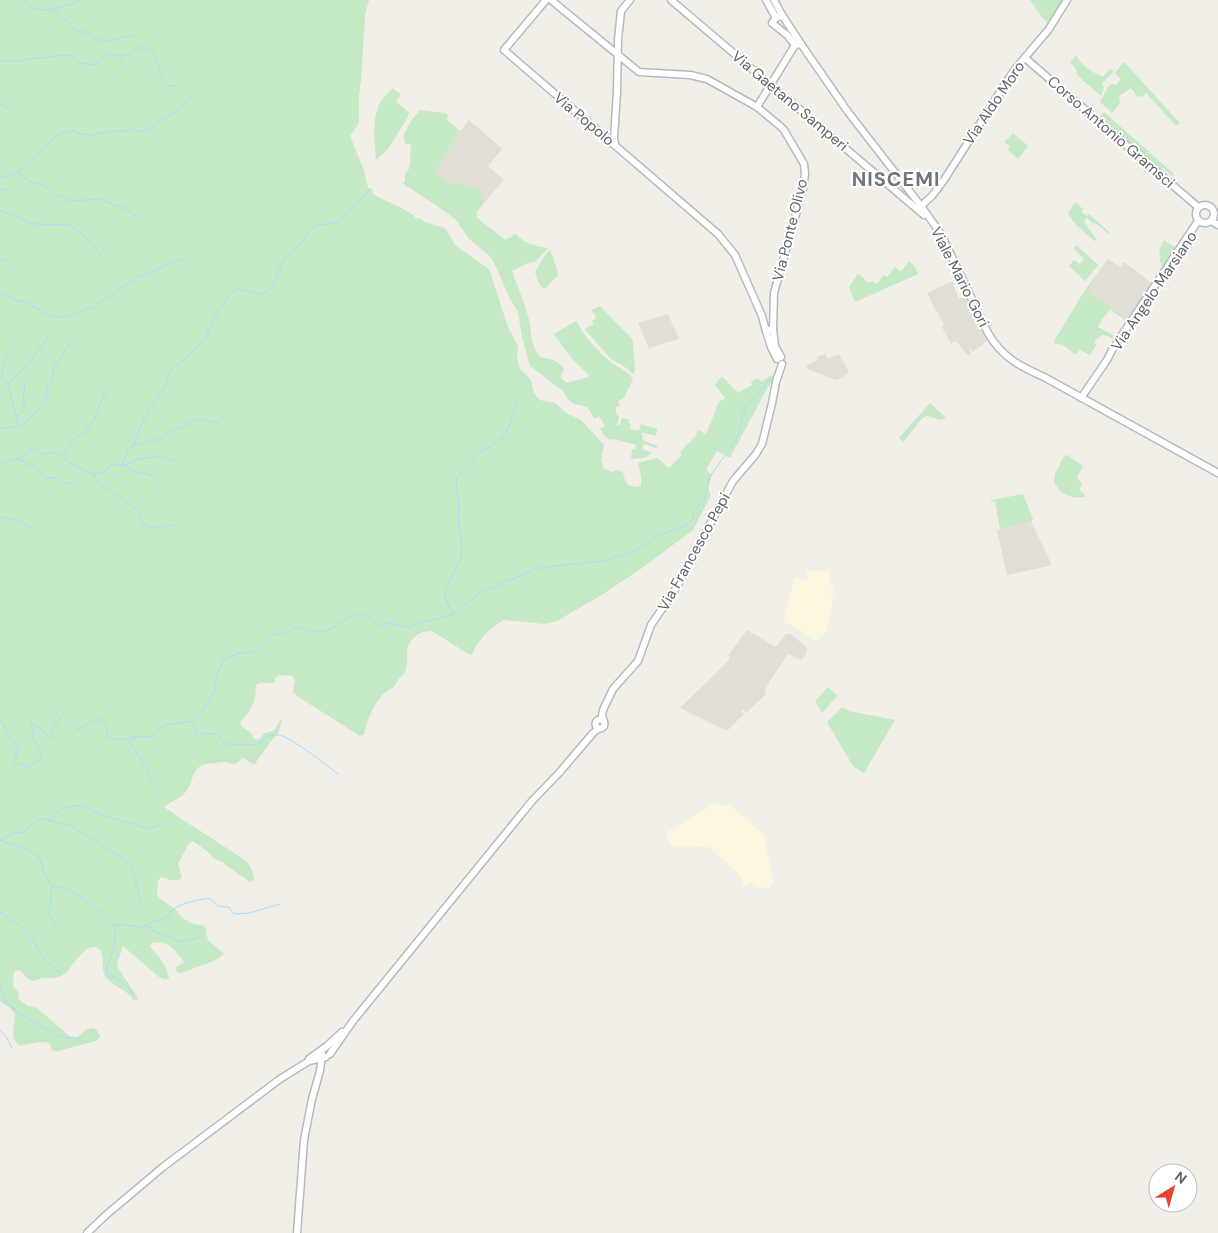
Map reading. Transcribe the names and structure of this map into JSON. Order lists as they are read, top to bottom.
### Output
{
  "streets": {
    "main road": [
      "Via Gaetano Samperi",
      "Via Aldo Moro",
      "Via Popolo",
      "Corso Antonio Gramsci",
      "Via Ponte Olivo",
      "Viale Mario Gori",
      "Via Angelo Marsiano",
      "Via Francesco Pepi"
    ]
  },
  "crossings": [
    ["Via Gaetano Samperi", "Viale Mario Gori"],
    ["Via Aldo Moro", "Corso Antonio Gramsci"],
    ["Via Aldo Moro", "Viale Mario Gori"],
    ["Via Popolo", "Via Ponte Olivo"],
    ["Via Popolo", "Via Francesco Pepi"],
    ["Corso Antonio Gramsci", "Via Angelo Marsiano"],
    ["Via Ponte Olivo", "Via Francesco Pepi"],
    ["Viale Mario Gori", "Via Angelo Marsiano"]
  ],
  "districts": ["NISCEMI"],
  "north": "top right"
}
